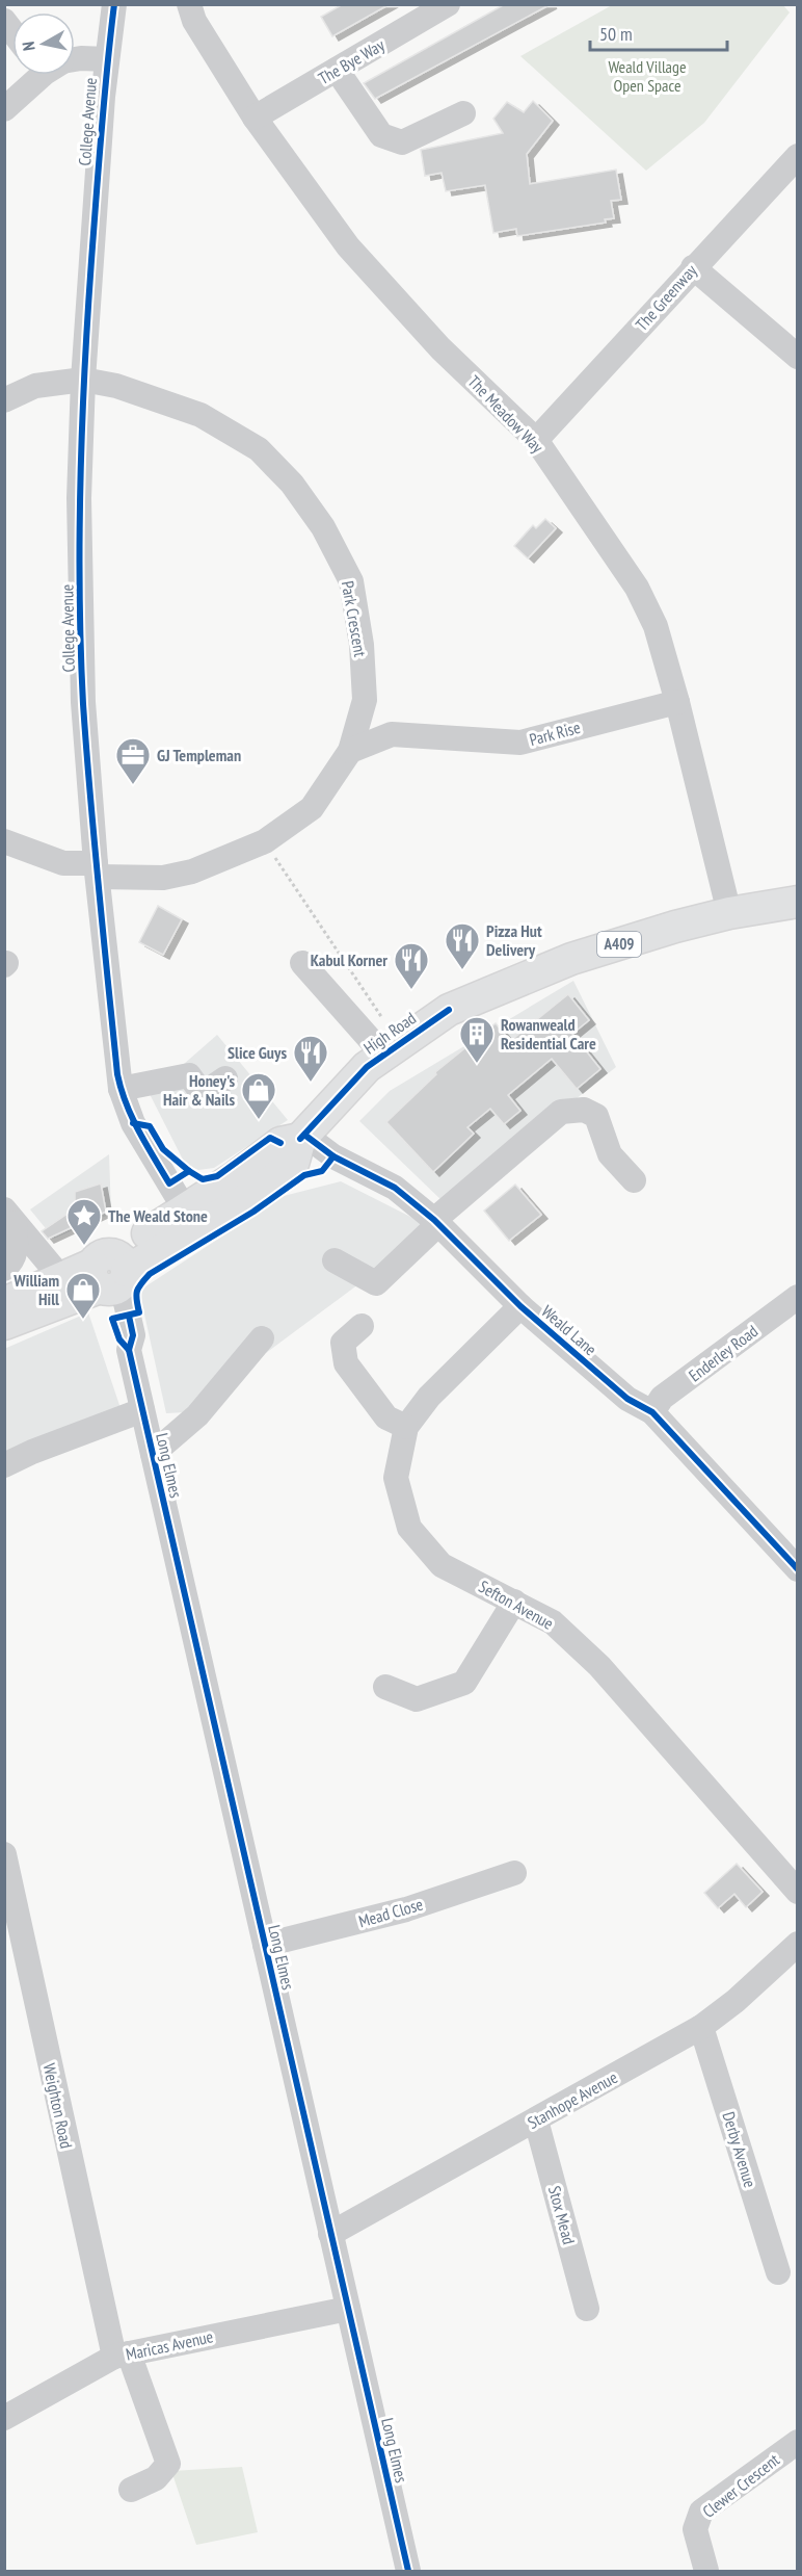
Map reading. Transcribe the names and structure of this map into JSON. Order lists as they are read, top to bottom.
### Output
{
  "streets": {
    "main road": ["A409", "High Road"],
    "street": [
      "The Bye Way",
      "College Avenue",
      "The Greenway",
      "The Meadow Way",
      "Park Crescent",
      "Park Rise",
      "Weald Lane",
      "Enderley Road",
      "Long Elmes",
      "Sefton Avenue",
      "Mead Close",
      "Stanhope Avenue",
      "Weighton Road",
      "Derby Avenue",
      "Stox Mead",
      "Maricas Avenue",
      "Clewer Crescent"
    ]
  },
  "crossings": [
    ["The Bye Way", "The Meadow Way"],
    ["College Avenue", "Park Crescent"],
    ["College Avenue", "High Road"],
    ["The Greenway", "The Meadow Way"],
    ["The Meadow Way", "Park Rise"],
    ["The Meadow Way", "High Road"],
    ["Park Crescent", "Park Rise"],
    ["High Road", "Weald Lane"],
    ["High Road", "Long Elmes"],
    ["Weald Lane", "Enderley Road"],
    ["Weald Lane", "Sefton Avenue"],
    ["Long Elmes", "Mead Close"],
    ["Long Elmes", "Stanhope Avenue"],
    ["Long Elmes", "Maricas Avenue"],
    ["Stanhope Avenue", "Derby Avenue"],
    ["Stanhope Avenue", "Stox Mead"],
    ["Weighton Road", "Maricas Avenue"]
  ],
  "parks": ["Weald Village Open Space"],
  "places": {
    "office": ["GJ Templeman"],
    "restaurant": ["Pizza Hut Delivery", "Kabul Korner", "Slice Guys"],
    "building": ["Rowanweald Residential Care"],
    "shop": ["Honey's Hair & Nails", "William Hill"],
    "place": ["The Weald Stone"]
  },
  "scale_bar": "50 m",
  "north": "left"
}
